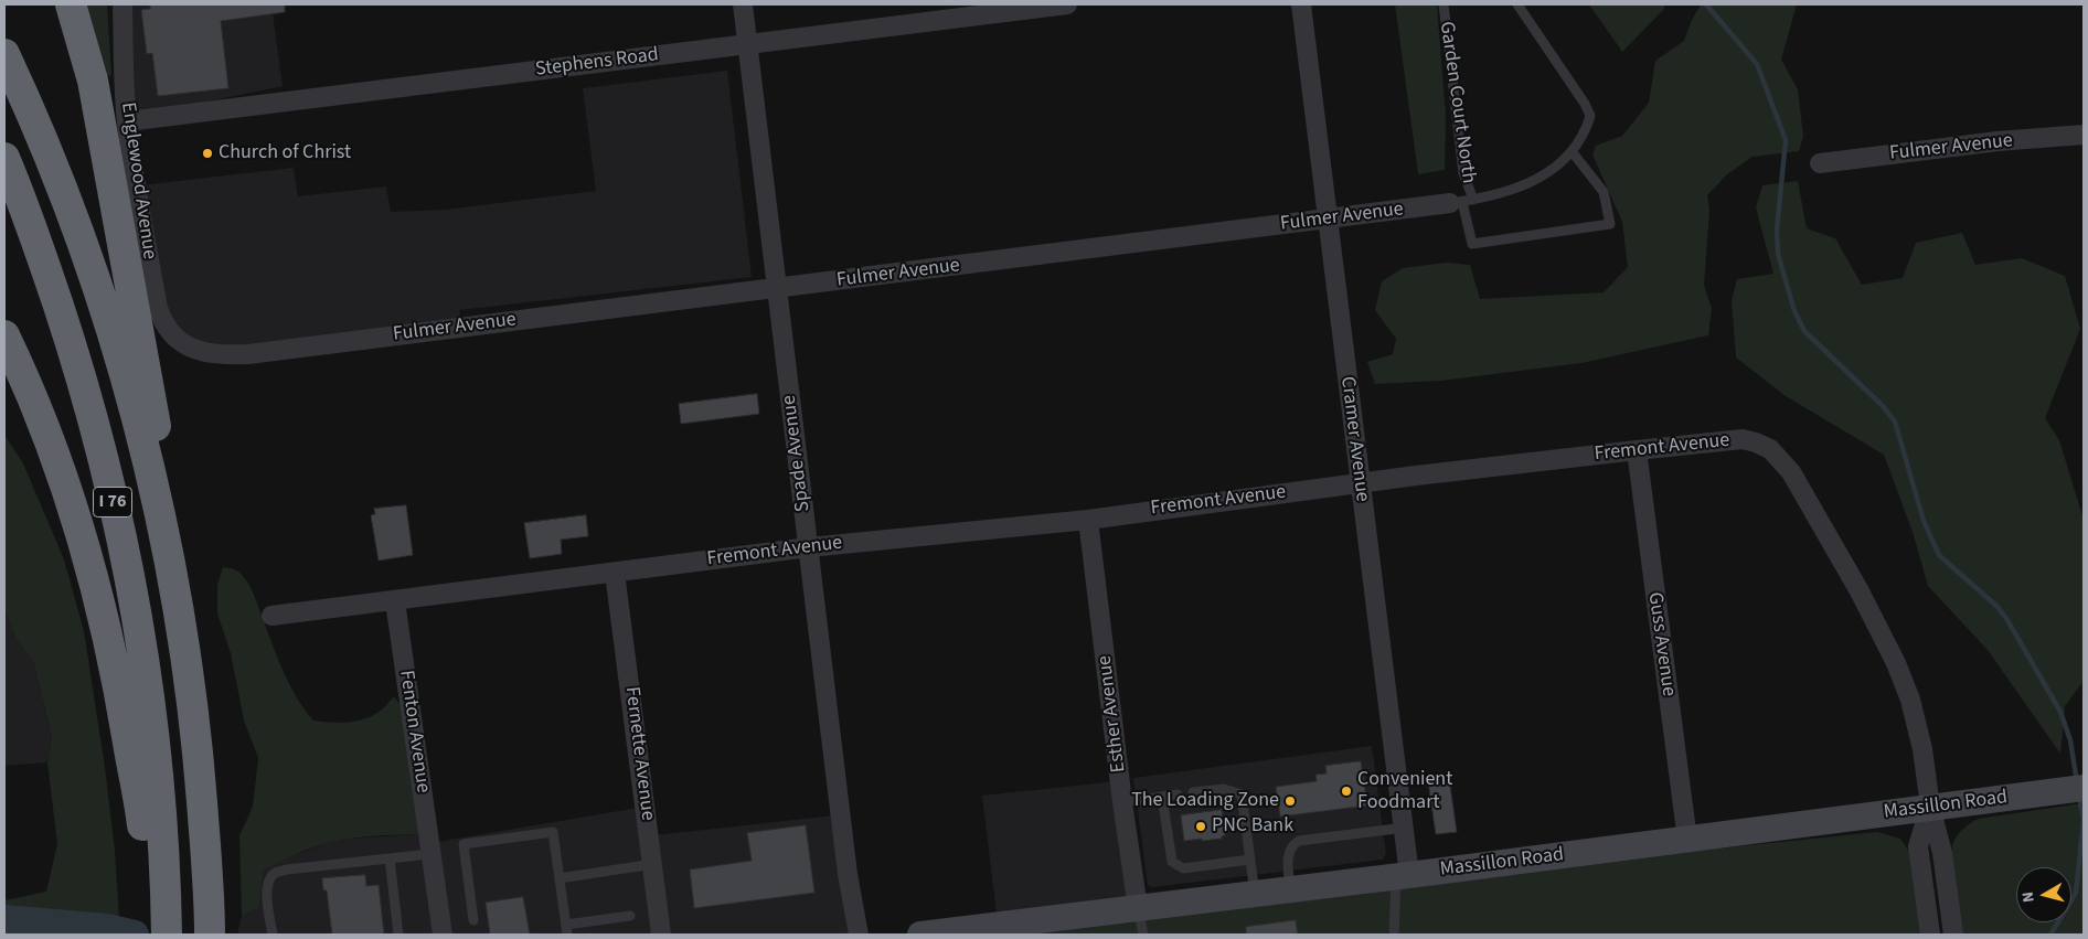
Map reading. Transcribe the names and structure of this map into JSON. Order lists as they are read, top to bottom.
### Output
{
  "streets": {
    "highway": ["I 76"],
    "street": [
      "Stephens Road",
      "Fulmer Avenue",
      "Englewood Avenue",
      "Cramer Avenue",
      "Fremont Avenue",
      "Spade Avenue",
      "Guss Avenue",
      "Esther Avenue",
      "Fenton Avenue",
      "Fernette Avenue",
      "Massillon Road"
    ],
    "lane": ["Garden Court North"]
  },
  "crossings": [
    ["Stephens Road", "Englewood Avenue"],
    ["Stephens Road", "Spade Avenue"],
    ["Garden Court North", "Fulmer Avenue"],
    ["Fulmer Avenue", "Englewood Avenue"],
    ["Fulmer Avenue", "Cramer Avenue"],
    ["Fulmer Avenue", "Spade Avenue"],
    ["Cramer Avenue", "Fremont Avenue"],
    ["Cramer Avenue", "Massillon Road"],
    ["Fremont Avenue", "Spade Avenue"],
    ["Fremont Avenue", "Guss Avenue"],
    ["Fremont Avenue", "Esther Avenue"],
    ["Fremont Avenue", "Fenton Avenue"],
    ["Fremont Avenue", "Fernette Avenue"],
    ["Fremont Avenue", "Massillon Road"],
    ["Guss Avenue", "Massillon Road"],
    ["Esther Avenue", "Massillon Road"]
  ],
  "places": [
    "Church of Christ",
    "Convenient Foodmart",
    "The Loading Zone",
    "PNC Bank"
  ],
  "north": "left"
}
